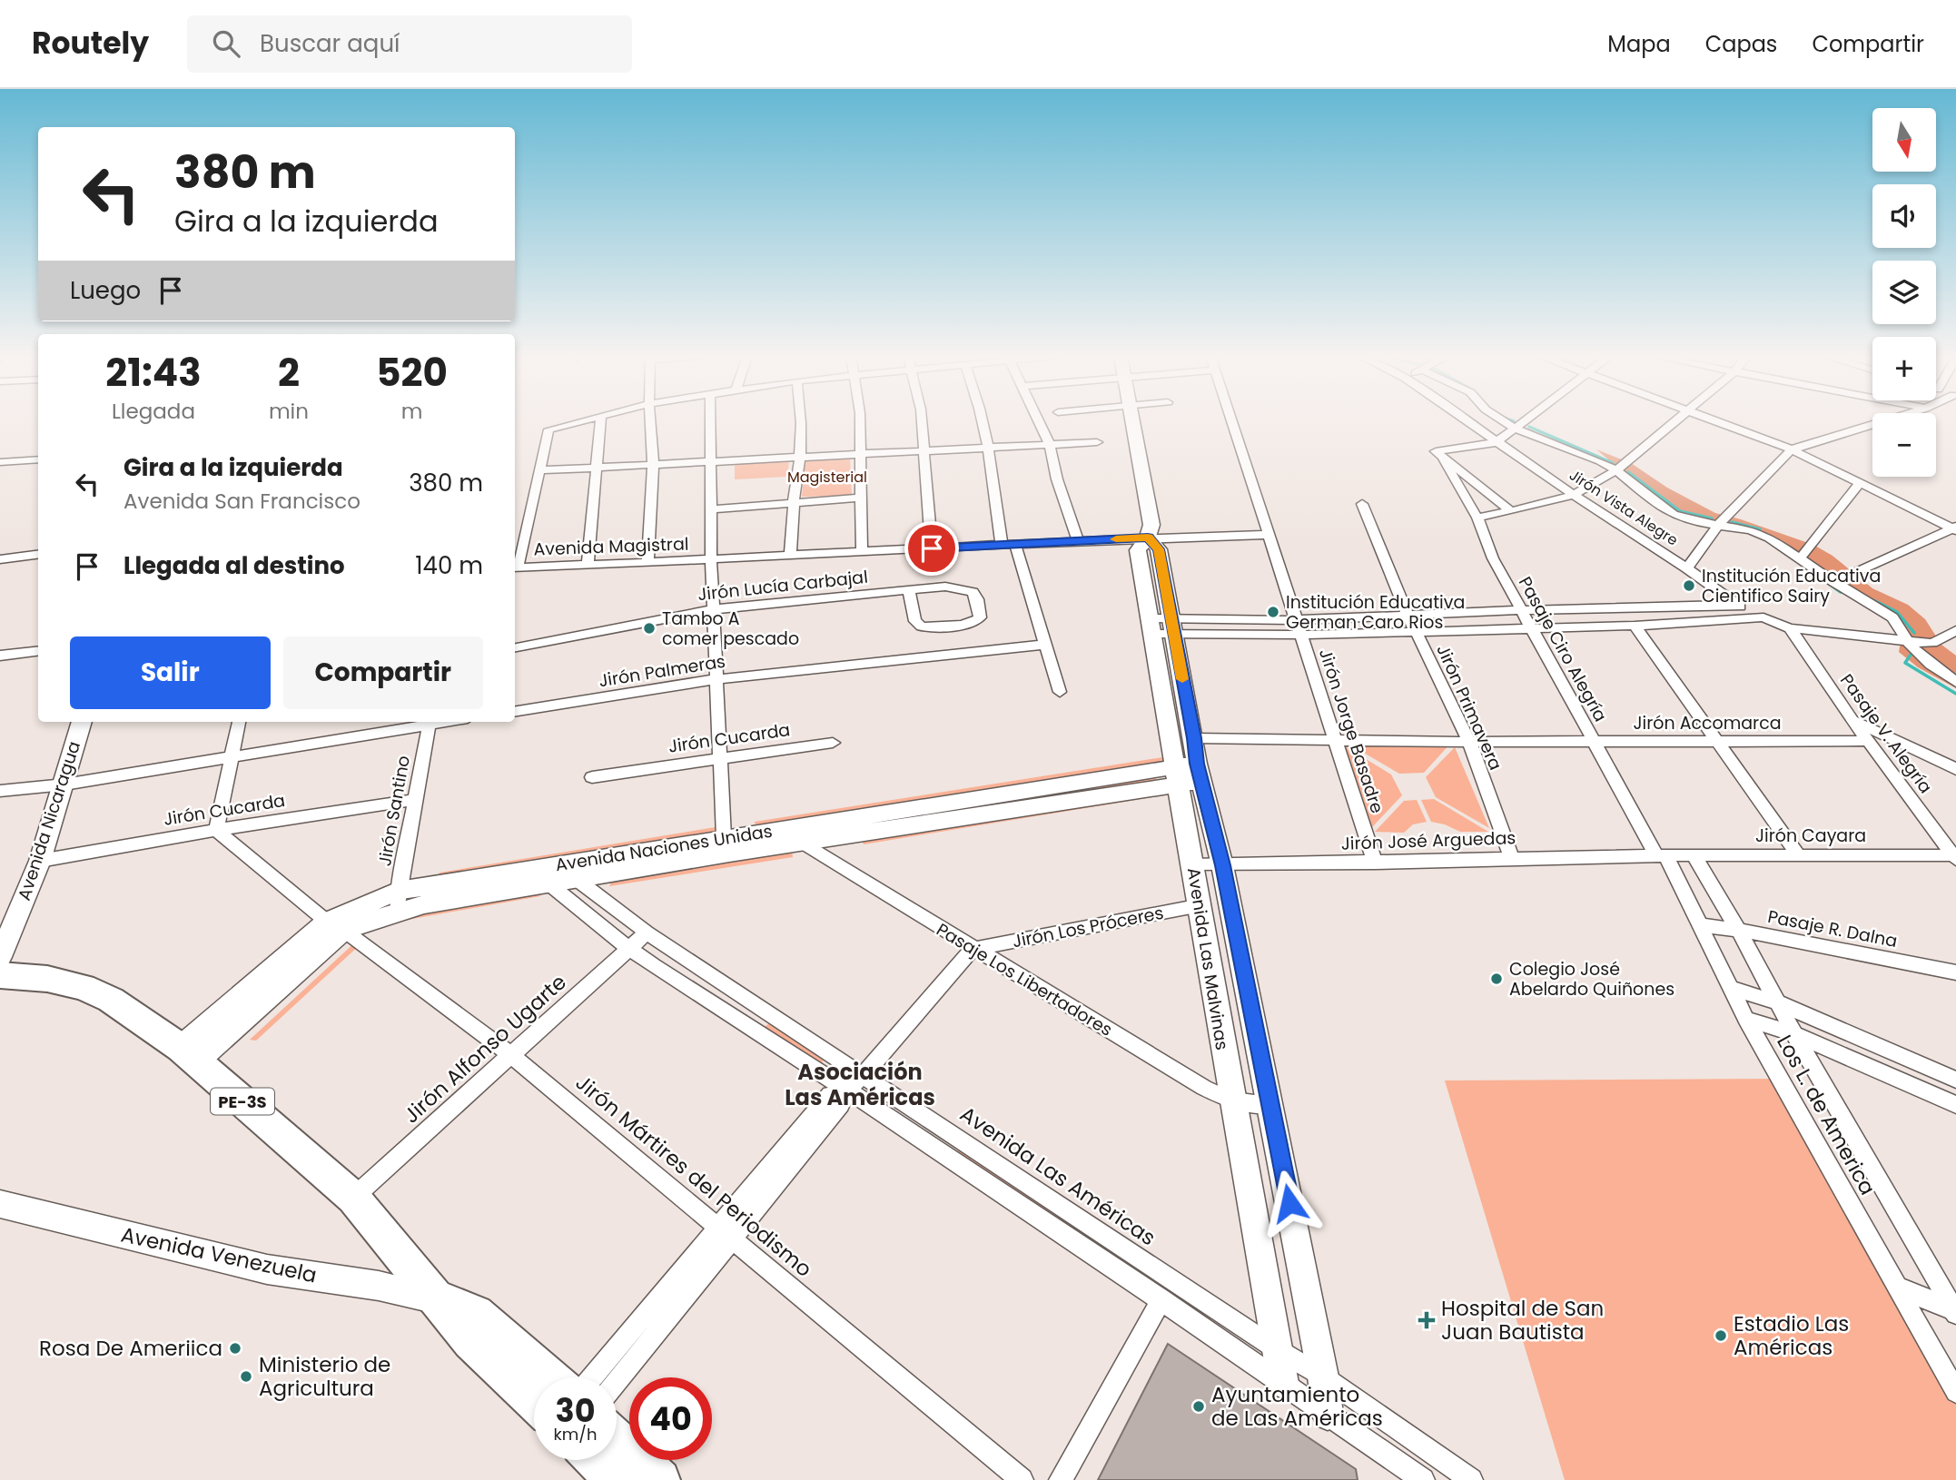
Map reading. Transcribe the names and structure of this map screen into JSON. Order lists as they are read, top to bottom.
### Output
{
  "streets": {
    "highway": ["PE-3S"],
    "street": [
      "Jirón Vista Alegre",
      "Avenida Magistral",
      "Jirón Lucía Carbajal",
      "Pasaje Ciro Alegría",
      "Jirón Palmeras",
      "Jirón Primavera",
      "Jirón Accomarca",
      "Jirón Jorge Basadre",
      "Pasaje V. Alegría",
      "Jirón Cucarda",
      "Jirón Santino",
      "Avenida Nicaragua",
      "Jirón Cayara",
      "Jirón José Arguedas",
      "Avenida Naciones Unidas",
      "Jirón Los Próceres",
      "Pasaje R. Dalna",
      "Avenida Las Malvinas",
      "Pasaje Los Libertadores",
      "Jirón Alfonso Ugarte",
      "Los L. de America",
      "Jirón Mártires del Periodismo",
      "Avenida Las Américas",
      "Avenida Venezuela"
    ]
  },
  "crossings": [
    ["Jirón Vista Alegre", "Pasaje V. Alegría"],
    ["Avenida Magistral", "Jirón Jorge Basadre"],
    ["Avenida Magistral", "Avenida Las Malvinas"],
    ["Pasaje Ciro Alegría", "Jirón Accomarca"],
    ["Pasaje Ciro Alegría", "Jirón Cayara"],
    ["Pasaje Ciro Alegría", "Jirón José Arguedas"],
    ["Pasaje Ciro Alegría", "Los L. de America"],
    ["Jirón Primavera", "Jirón Accomarca"],
    ["Jirón Primavera", "Jirón José Arguedas"],
    ["Jirón Accomarca", "Jirón Jorge Basadre"],
    ["Jirón Accomarca", "Pasaje V. Alegría"],
    ["Jirón Accomarca", "Avenida Las Malvinas"],
    ["Jirón Jorge Basadre", "Jirón José Arguedas"],
    ["Pasaje V. Alegría", "Jirón Cayara"],
    ["Jirón Cucarda", "Jirón Santino"],
    ["Jirón Cucarda", "Avenida Nicaragua"],
    ["Jirón Cucarda", "Jirón Mártires del Periodismo"],
    ["Jirón Santino", "Avenida Naciones Unidas"],
    ["Jirón Cayara", "Jirón José Arguedas"],
    ["Jirón Cayara", "Los L. de America"],
    ["Jirón José Arguedas", "Avenida Las Malvinas"],
    ["Jirón José Arguedas", "Los L. de America"],
    ["Avenida Naciones Unidas", "Avenida Las Malvinas"],
    ["Avenida Naciones Unidas", "Pasaje Los Libertadores"],
    ["Avenida Naciones Unidas", "PE-3S"],
    ["Avenida Naciones Unidas", "Jirón Mártires del Periodismo"],
    ["Avenida Naciones Unidas", "Avenida Las Américas"],
    ["Jirón Los Próceres", "Avenida Las Malvinas"],
    ["Jirón Los Próceres", "Pasaje Los Libertadores"],
    ["Pasaje R. Dalna", "Los L. de America"],
    ["Avenida Las Malvinas", "Pasaje Los Libertadores"],
    ["Avenida Las Malvinas", "Avenida Las Américas"],
    ["Jirón Alfonso Ugarte", "PE-3S"],
    ["Jirón Alfonso Ugarte", "Jirón Mártires del Periodismo"],
    ["Jirón Alfonso Ugarte", "Avenida Las Américas"],
    ["PE-3S", "Avenida Venezuela"]
  ],
  "districts": ["Asociación Las Américas"],
  "parks": ["Magisterial"],
  "places": {
    "other": [
      "Institución Educativa Cientifico Sairy",
      "Institución Educativa German Caro Rios",
      "Tambo A comer pescado",
      "Colegio José Abelardo Quiñones",
      "Estadio Las Américas",
      "Rosa De Ameriica",
      "Ministerio de Agricultura",
      "Ayuntamiento de Las Américas"
    ],
    "health": ["Hospital de San Juan Bautista"]
  },
  "north": "bottom",
  "page": {
    "header": "Routely",
    "search": "Buscar aquí",
    "nav": ["Mapa", "Capas", "Compartir"],
    "map_buttons": ["+", "−"],
    "turn": ["380 m", "Gira a la izquierda"],
    "then": "Luego",
    "eta": [
      "21:43",
      "Llegada",
      "2",
      "min",
      "520",
      "m"
    ],
    "list": [
      {
        "name": "Gira a la izquierda",
        "note": "Avenida San Francisco",
        "value": "380 m"
      },
      {
        "name": "Llegada al destino",
        "value": "140 m"
      }
    ],
    "buttons": ["Salir", "Compartir"],
    "speed": "30 km/h",
    "limit": "40"
  }
}
